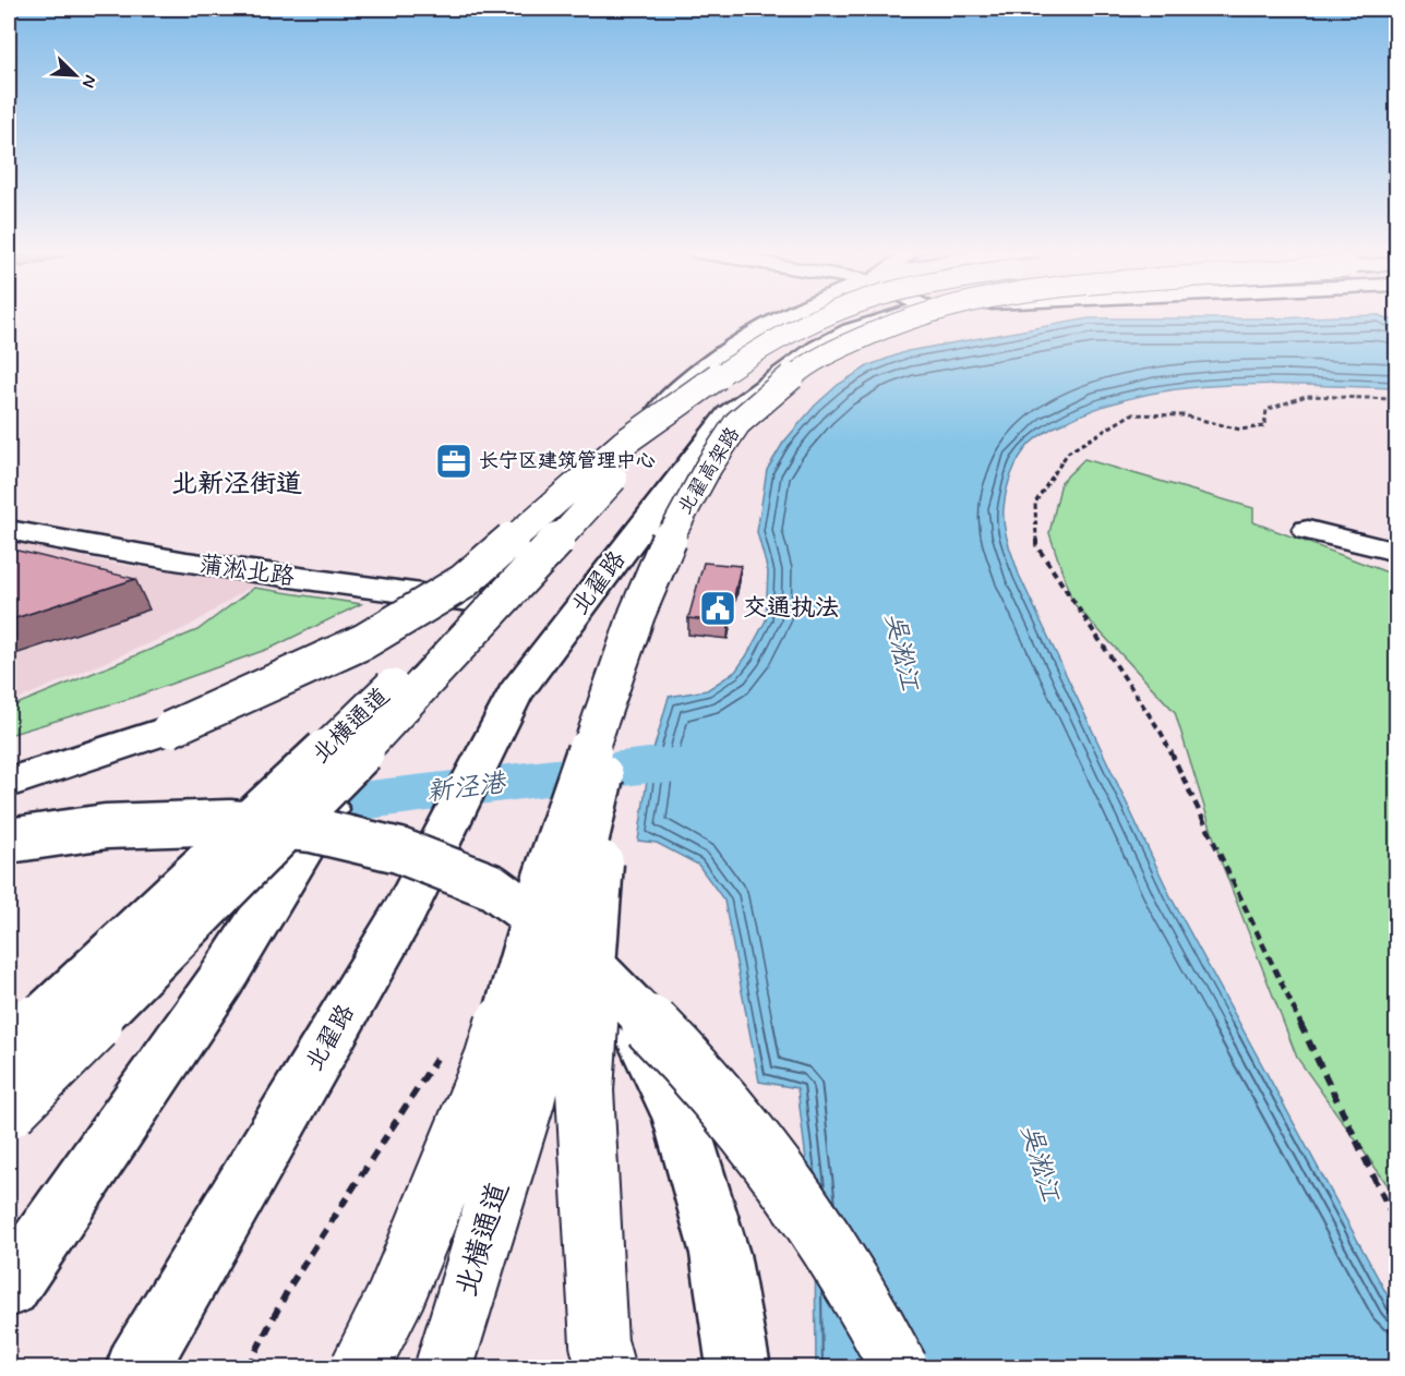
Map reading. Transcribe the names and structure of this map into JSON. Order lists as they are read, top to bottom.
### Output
{
  "streets": {
    "main road": [
      "北翟高架路",
      "蒲淞北路",
      "北翟路",
      "北横通道"
    ]
  },
  "crossings": [
    ["北翟高架路", "北横通道"]
  ],
  "districts": ["北新泾街道"],
  "water": ["吴淞江", "新泾港"],
  "places": {
    "office": ["长宁区建筑管理中心"],
    "public building": ["交通执法"]
  },
  "north": "bottom right"
}
